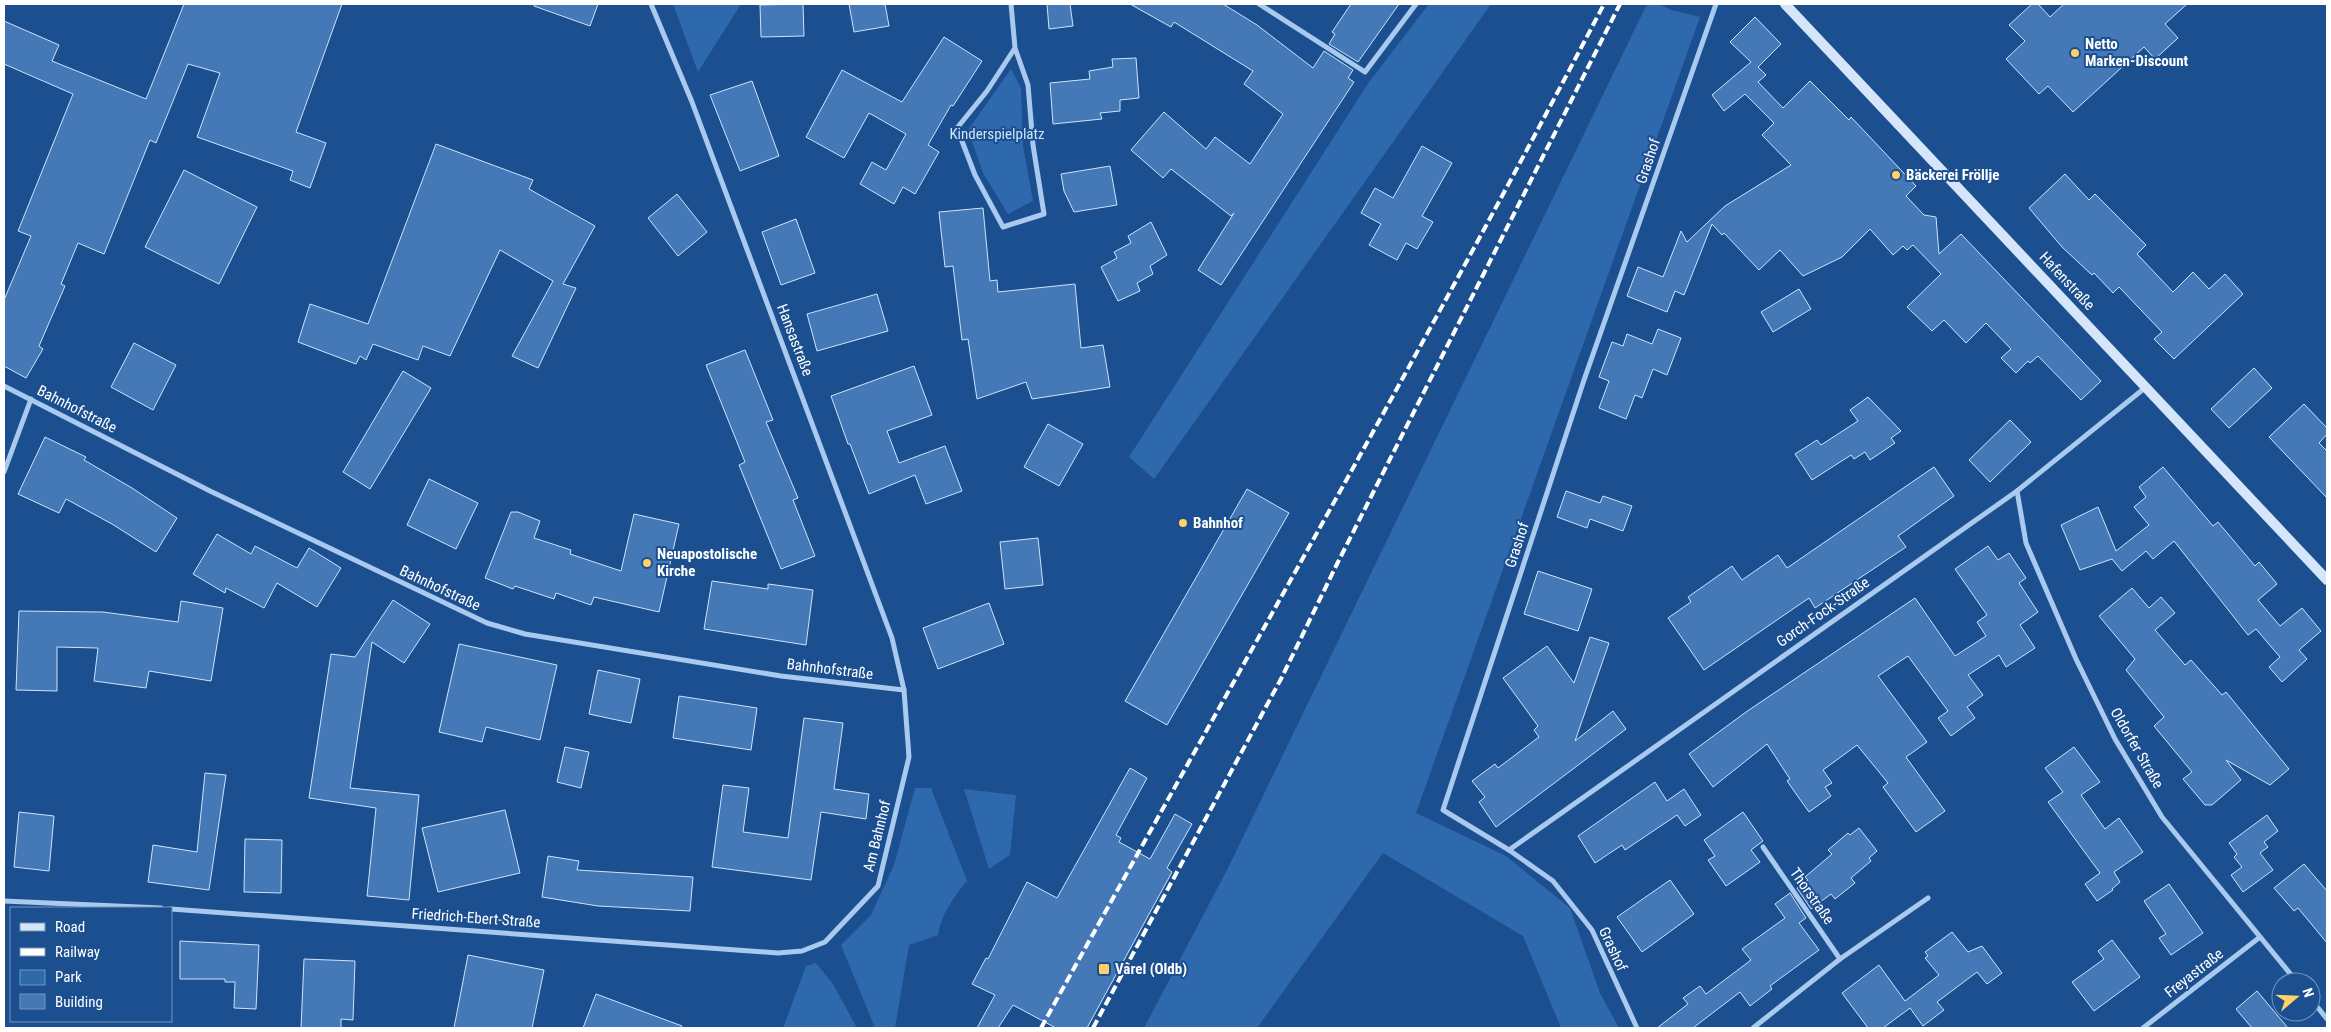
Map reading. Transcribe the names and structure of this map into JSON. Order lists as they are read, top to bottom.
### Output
{
  "streets": {
    "street": [
      "Grashof",
      "Hafenstraße",
      "Hansastraße",
      "Bahnhofstraße",
      "Gorch-Fock-Straße",
      "Oldorfer Straße",
      "Am Bahnhof",
      "Thorstraße",
      "Friedrich-Ebert-Straße",
      "Freyastraße"
    ]
  },
  "crossings": [
    ["Grashof", "Gorch-Fock-Straße"],
    ["Hafenstraße", "Gorch-Fock-Straße"],
    ["Hansastraße", "Bahnhofstraße"],
    ["Hansastraße", "Am Bahnhof"],
    ["Bahnhofstraße", "Am Bahnhof"],
    ["Gorch-Fock-Straße", "Oldorfer Straße"],
    ["Oldorfer Straße", "Freyastraße"],
    ["Am Bahnhof", "Friedrich-Ebert-Straße"]
  ],
  "parks": ["Kinderspielplatz"],
  "places": {
    "other": [
      "Netto Marken-Discount",
      "Bäckerei Fröllje",
      "Bahnhof",
      "Neuapostolische Kirche"
    ],
    "transit": ["Varel (Oldb)"]
  },
  "legend": [
    "Road",
    "Railway",
    "Park",
    "Building"
  ],
  "north": "right"
}
